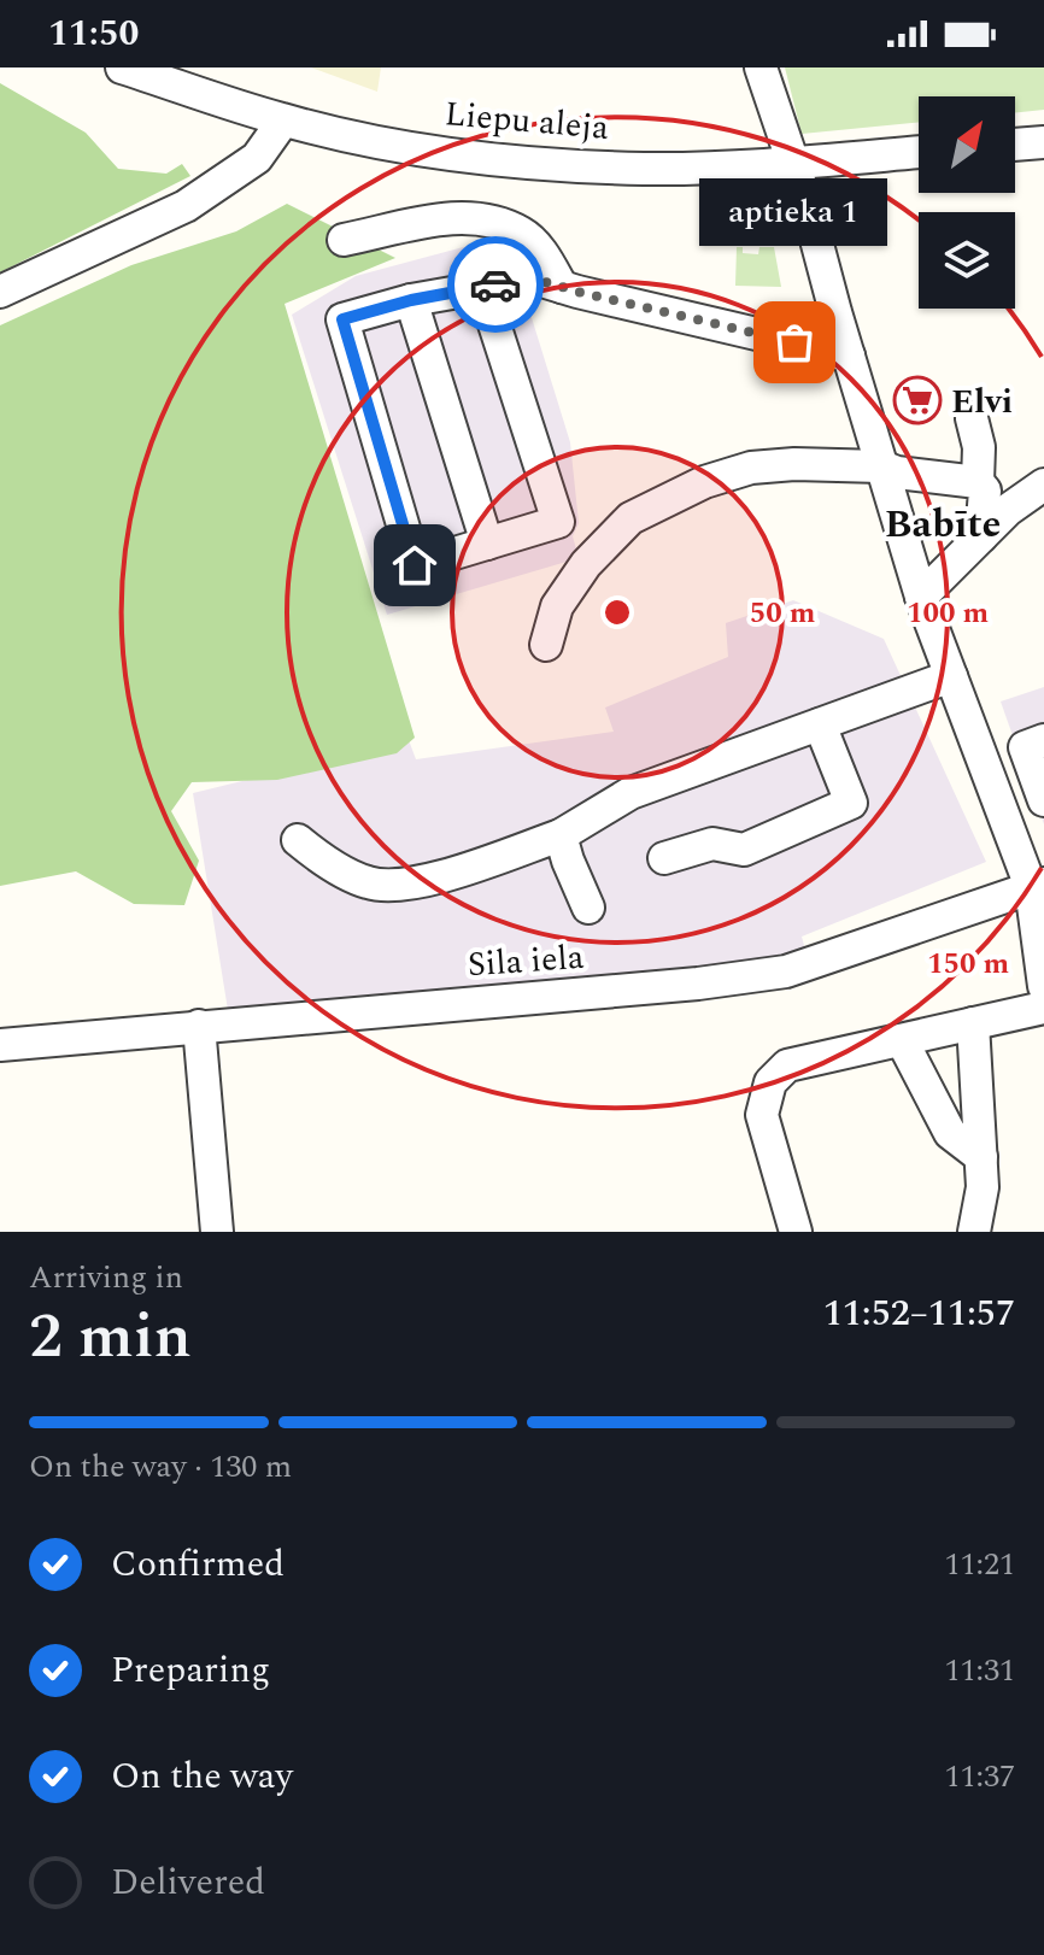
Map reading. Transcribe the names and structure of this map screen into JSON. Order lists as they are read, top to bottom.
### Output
{
  "streets": {
    "street": ["Liepu aleja", "Sila iela"]
  },
  "districts": ["Babīte"],
  "places": {
    "other": ["aptieka 1"],
    "supermarket": ["Elvi"]
  },
  "north": "top right",
  "page": {
    "status": "11:50",
    "bubble": "aptieka 1",
    "heading": ["2 min", "Arriving in", "11:52–11:57"],
    "bar": "On the way · 130 m",
    "list": [
      ["Confirmed", "11:21"],
      ["Preparing", "11:31"],
      ["On the way", "11:37"],
      "Delivered"
    ]
  },
  "rings": ["50 m", "100 m", "150 m"]
}
